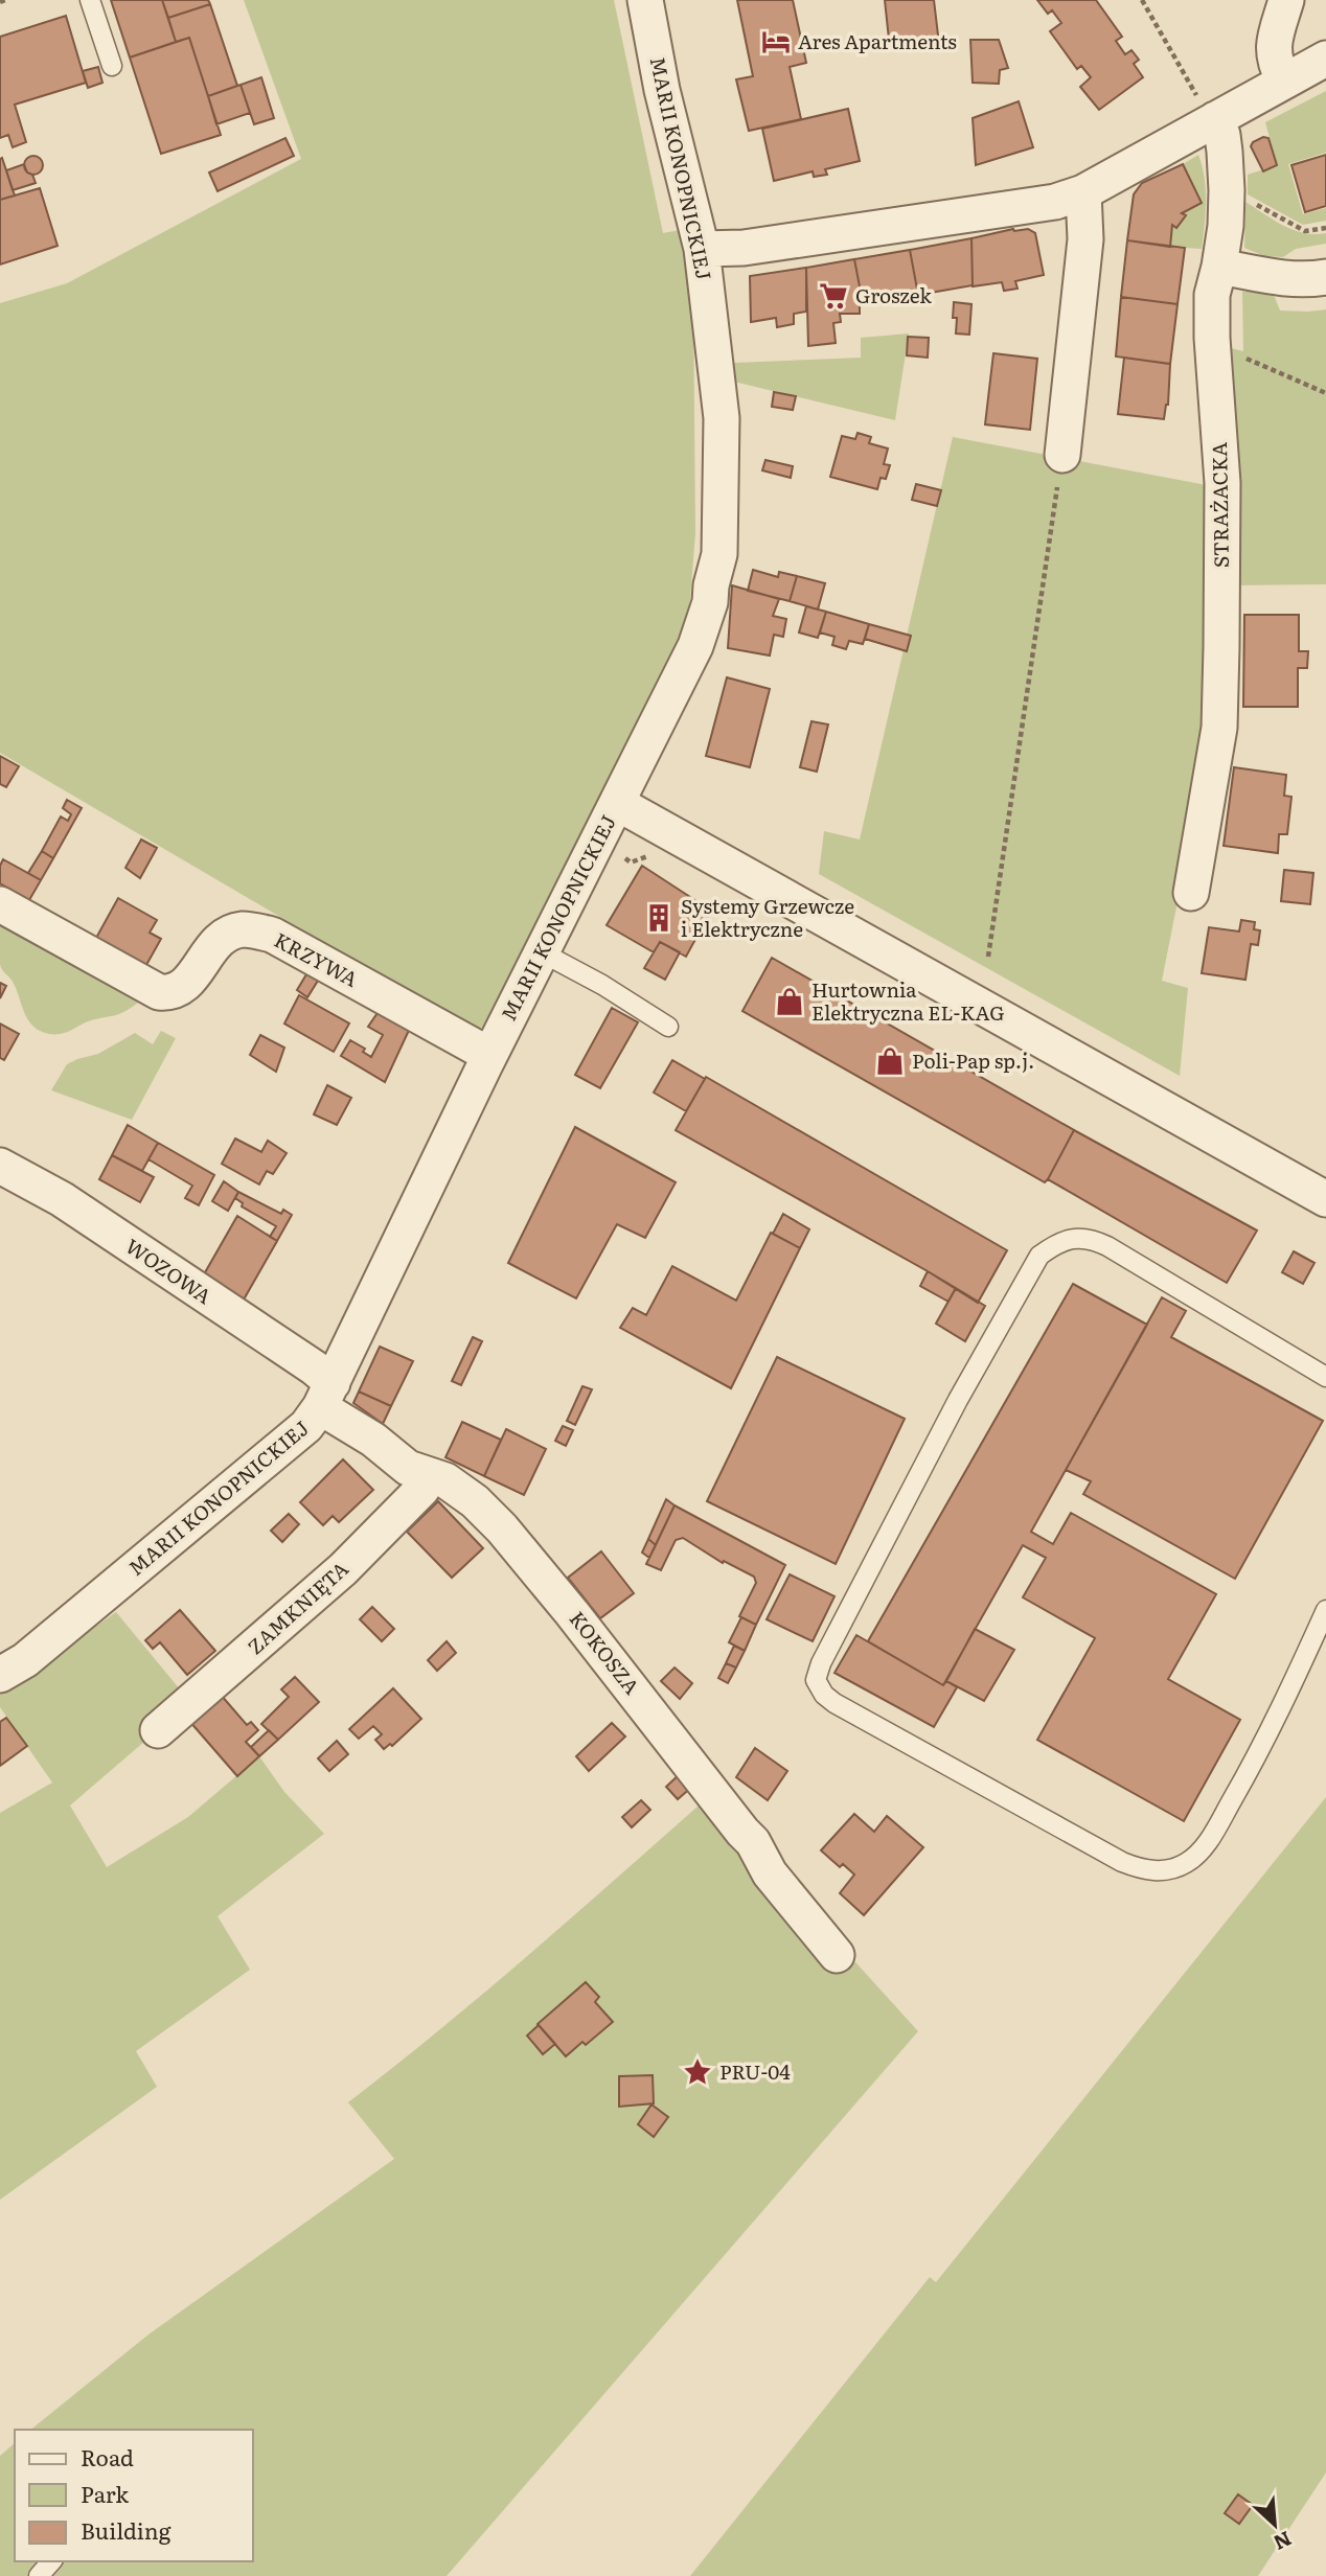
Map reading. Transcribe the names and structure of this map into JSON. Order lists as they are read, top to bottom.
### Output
{
  "streets": {
    "street": [
      "MARII KONOPNICKIEJ",
      "STRAŻACKA",
      "KRZYWA",
      "WOZOWA",
      "ZAMKNIĘTA",
      "KOKOSZA"
    ]
  },
  "crossings": [
    ["MARII KONOPNICKIEJ", "KRZYWA"],
    ["MARII KONOPNICKIEJ", "WOZOWA"],
    ["MARII KONOPNICKIEJ", "KOKOSZA"],
    ["WOZOWA", "KOKOSZA"],
    ["ZAMKNIĘTA", "KOKOSZA"]
  ],
  "places": {
    "hotel": ["Ares Apartments"],
    "supermarket": ["Groszek"],
    "building": ["Systemy Grzewcze i Elektryczne"],
    "shop": ["Hurtownia Elektryczna EL-KAG", "Poli-Pap sp.j."],
    "place": ["PRU-04"]
  },
  "legend": ["Road", "Park", "Building"],
  "north": "bottom right"
}
